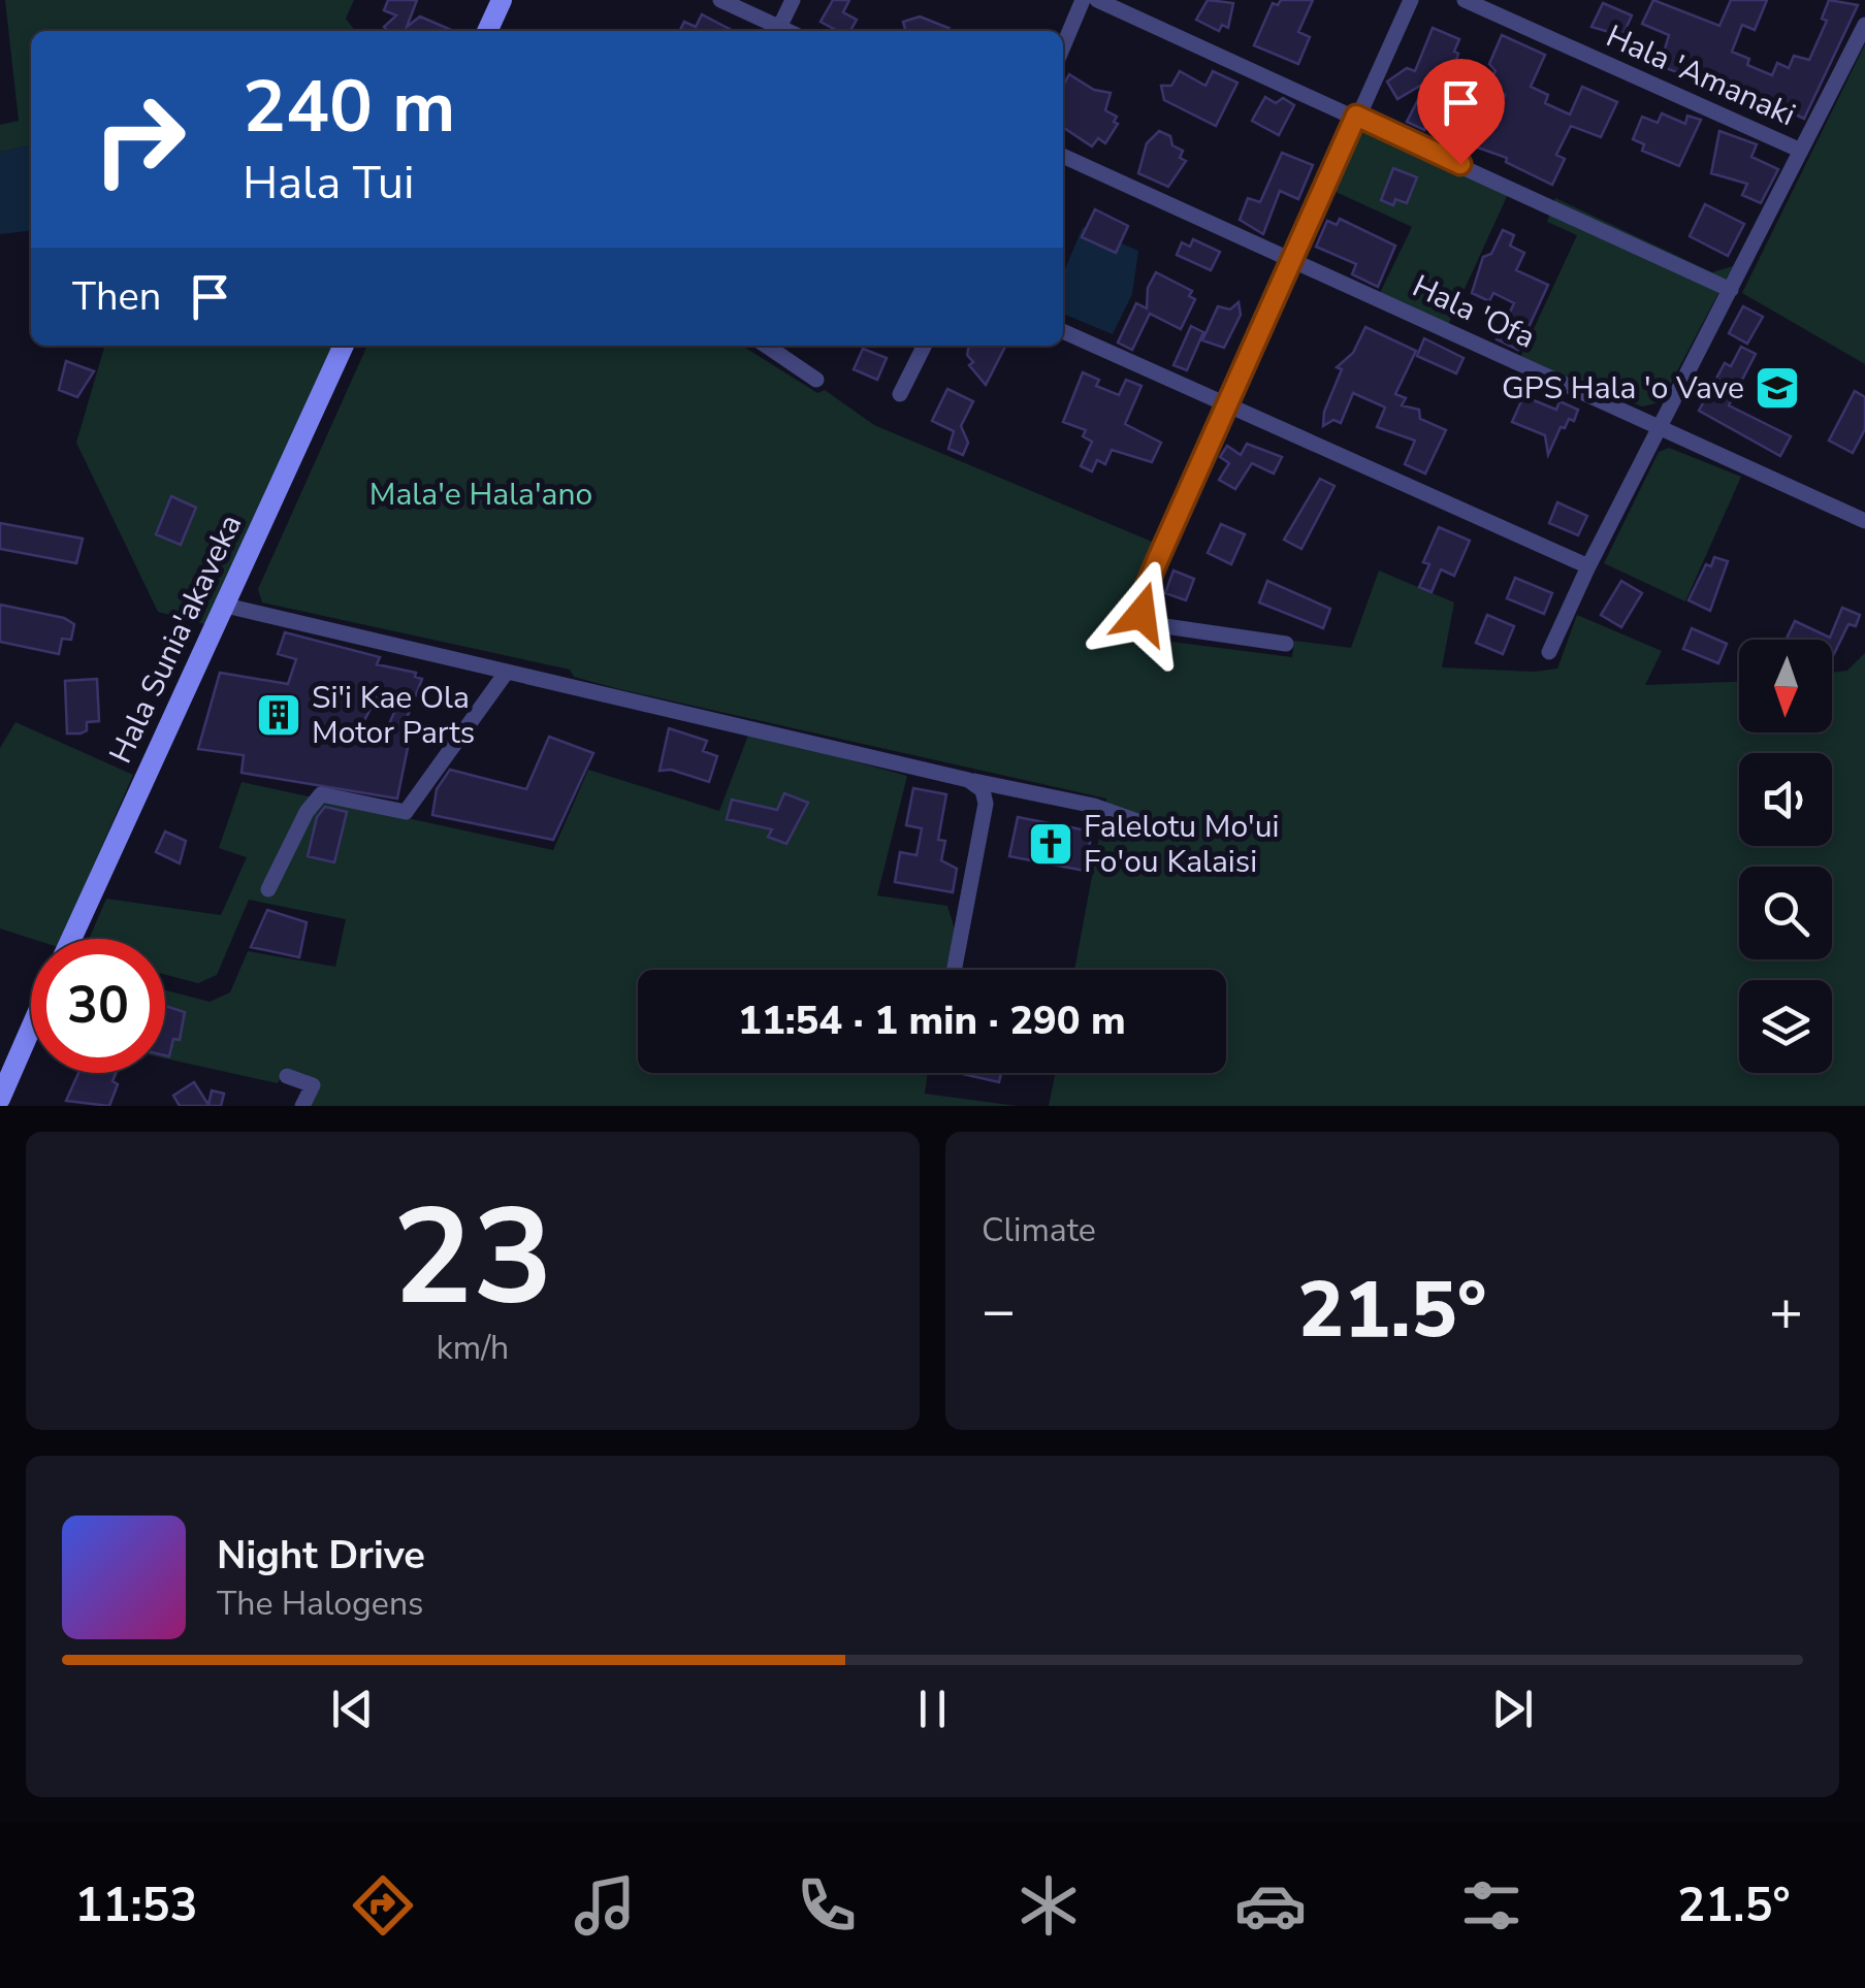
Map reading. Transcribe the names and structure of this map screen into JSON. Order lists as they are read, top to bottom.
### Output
{
  "streets": {
    "street": ["Hala 'Amanaki", "Hala 'Ofa", "Hala Sunia'akaveka"]
  },
  "parks": ["Mala'e Hala'ano"],
  "places": {
    "school or university": ["GPS Hala 'o Vave"],
    "building": ["Si'i Kae Ola Motor Parts"],
    "church": ["Falelotu Mo'ui Fo'ou Kalaisi"]
  },
  "north": "bottom",
  "page": {
    "turn": ["240 m", "Hala Tui"],
    "then": "Then",
    "limit": "30",
    "trip": "11:54 · 1 min · 290 m",
    "tile": [
      ["23", "km/h"],
      "Climate"
    ],
    "heat": ["−", "21.5°", "+"],
    "song": ["Night Drive", "The Halogens"],
    "tabs": ["11:53", "21.5°"]
  }
}
